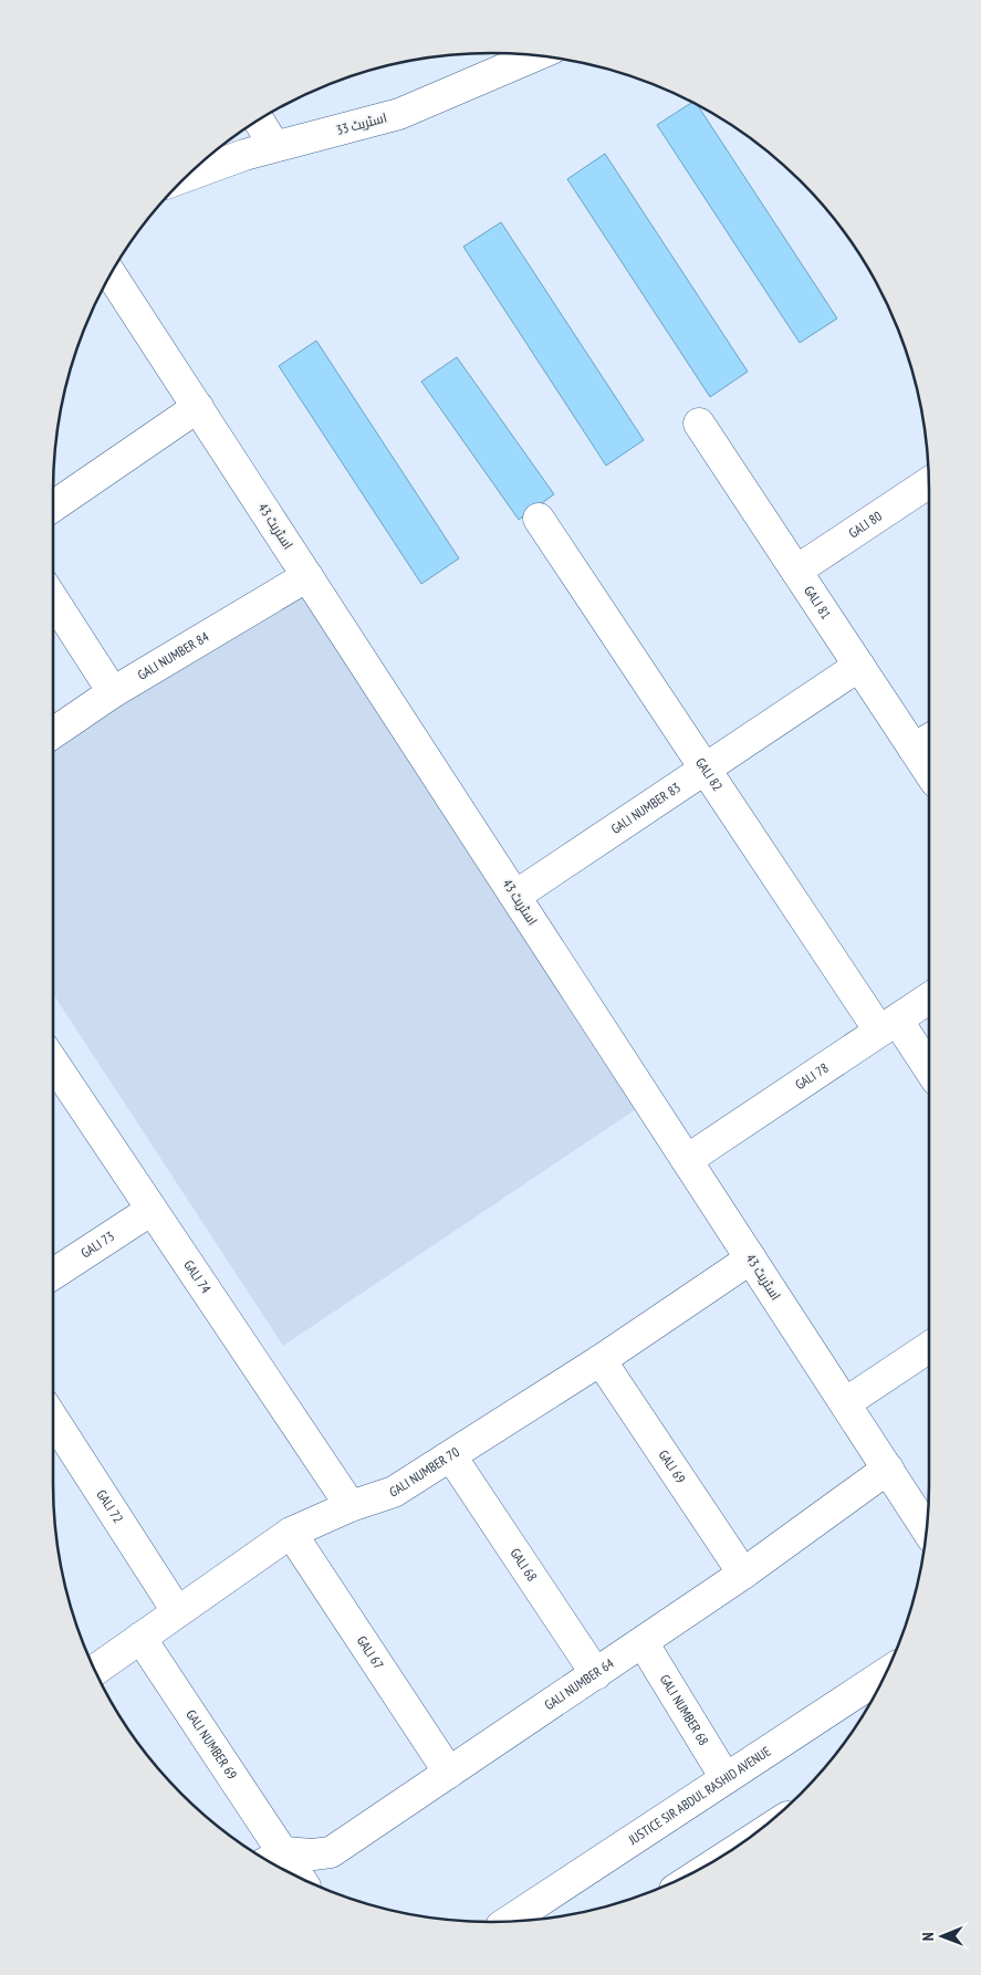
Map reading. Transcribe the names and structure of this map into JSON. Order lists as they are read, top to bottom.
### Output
{
  "streets": {
    "street": [
      "اسٹریٹ 33",
      "GALI 80",
      "اسٹریٹ 43",
      "GALI 81",
      "GALI NUMBER 84",
      "GALI 82",
      "GALI NUMBER 83",
      "GALI 78",
      "GALI 73",
      "GALI 74",
      "GALI 69",
      "GALI NUMBER 70",
      "GALI 72",
      "GALI 68",
      "GALI 67",
      "GALI NUMBER 64",
      "GALI NUMBER 68",
      "GALI NUMBER 69",
      "JUSTICE SIR ABDUL RASHID AVENUE"
    ]
  },
  "crossings": [
    ["GALI 80", "GALI 81"],
    ["اسٹریٹ 43", "GALI NUMBER 84"],
    ["اسٹریٹ 43", "GALI NUMBER 83"],
    ["اسٹریٹ 43", "GALI 78"],
    ["اسٹریٹ 43", "GALI NUMBER 70"],
    ["اسٹریٹ 43", "GALI NUMBER 64"],
    ["GALI 81", "GALI NUMBER 83"],
    ["GALI 82", "GALI NUMBER 83"],
    ["GALI 82", "GALI 78"],
    ["GALI 73", "GALI 74"],
    ["GALI 74", "GALI NUMBER 70"],
    ["GALI 69", "GALI NUMBER 70"],
    ["GALI 69", "GALI NUMBER 64"],
    ["GALI NUMBER 70", "GALI 72"],
    ["GALI NUMBER 70", "GALI 68"],
    ["GALI NUMBER 70", "GALI 67"],
    ["GALI NUMBER 70", "GALI NUMBER 69"],
    ["GALI 68", "GALI NUMBER 64"],
    ["GALI 67", "GALI NUMBER 64"],
    ["GALI NUMBER 64", "GALI NUMBER 68"],
    ["GALI NUMBER 64", "GALI NUMBER 69"],
    ["GALI NUMBER 68", "JUSTICE SIR ABDUL RASHID AVENUE"]
  ],
  "north": "left"
}
